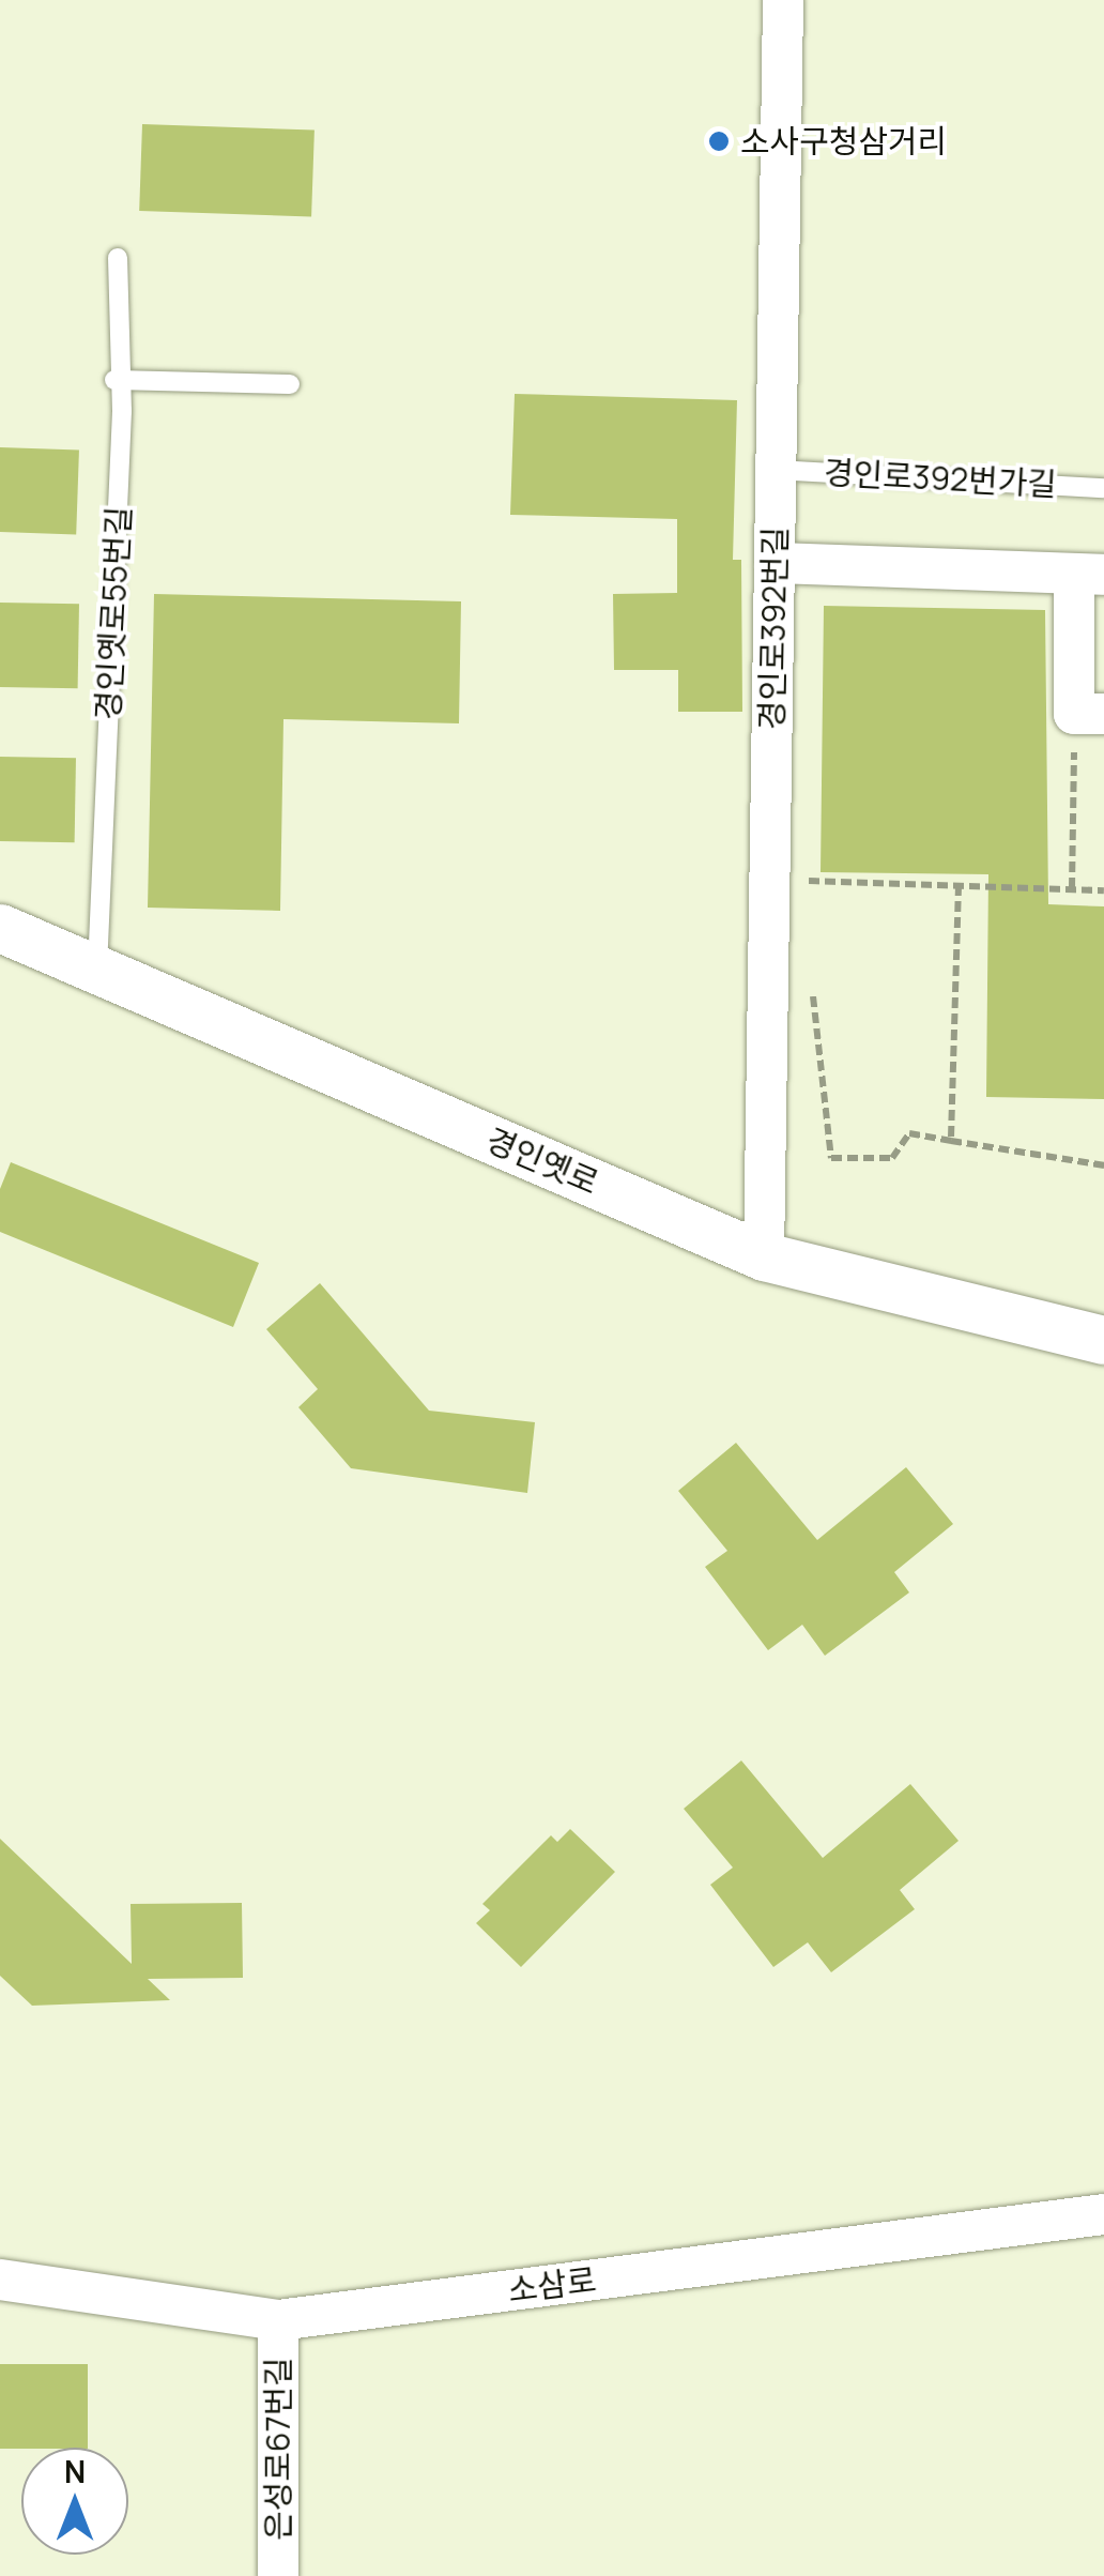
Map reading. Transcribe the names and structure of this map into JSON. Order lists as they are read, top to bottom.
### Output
{
  "streets": {
    "street": [
      "경인로392번길",
      "경인옛로",
      "소삼로",
      "은성로67번길"
    ],
    "lane": ["경인로392번가길", "경인옛로55번길"]
  },
  "crossings": [
    ["경인로392번가길", "경인로392번길"],
    ["경인옛로55번길", "경인옛로"],
    ["경인로392번길", "경인옛로"],
    ["소삼로", "은성로67번길"]
  ],
  "places": ["소사구청삼거리"],
  "north": "top"
}
